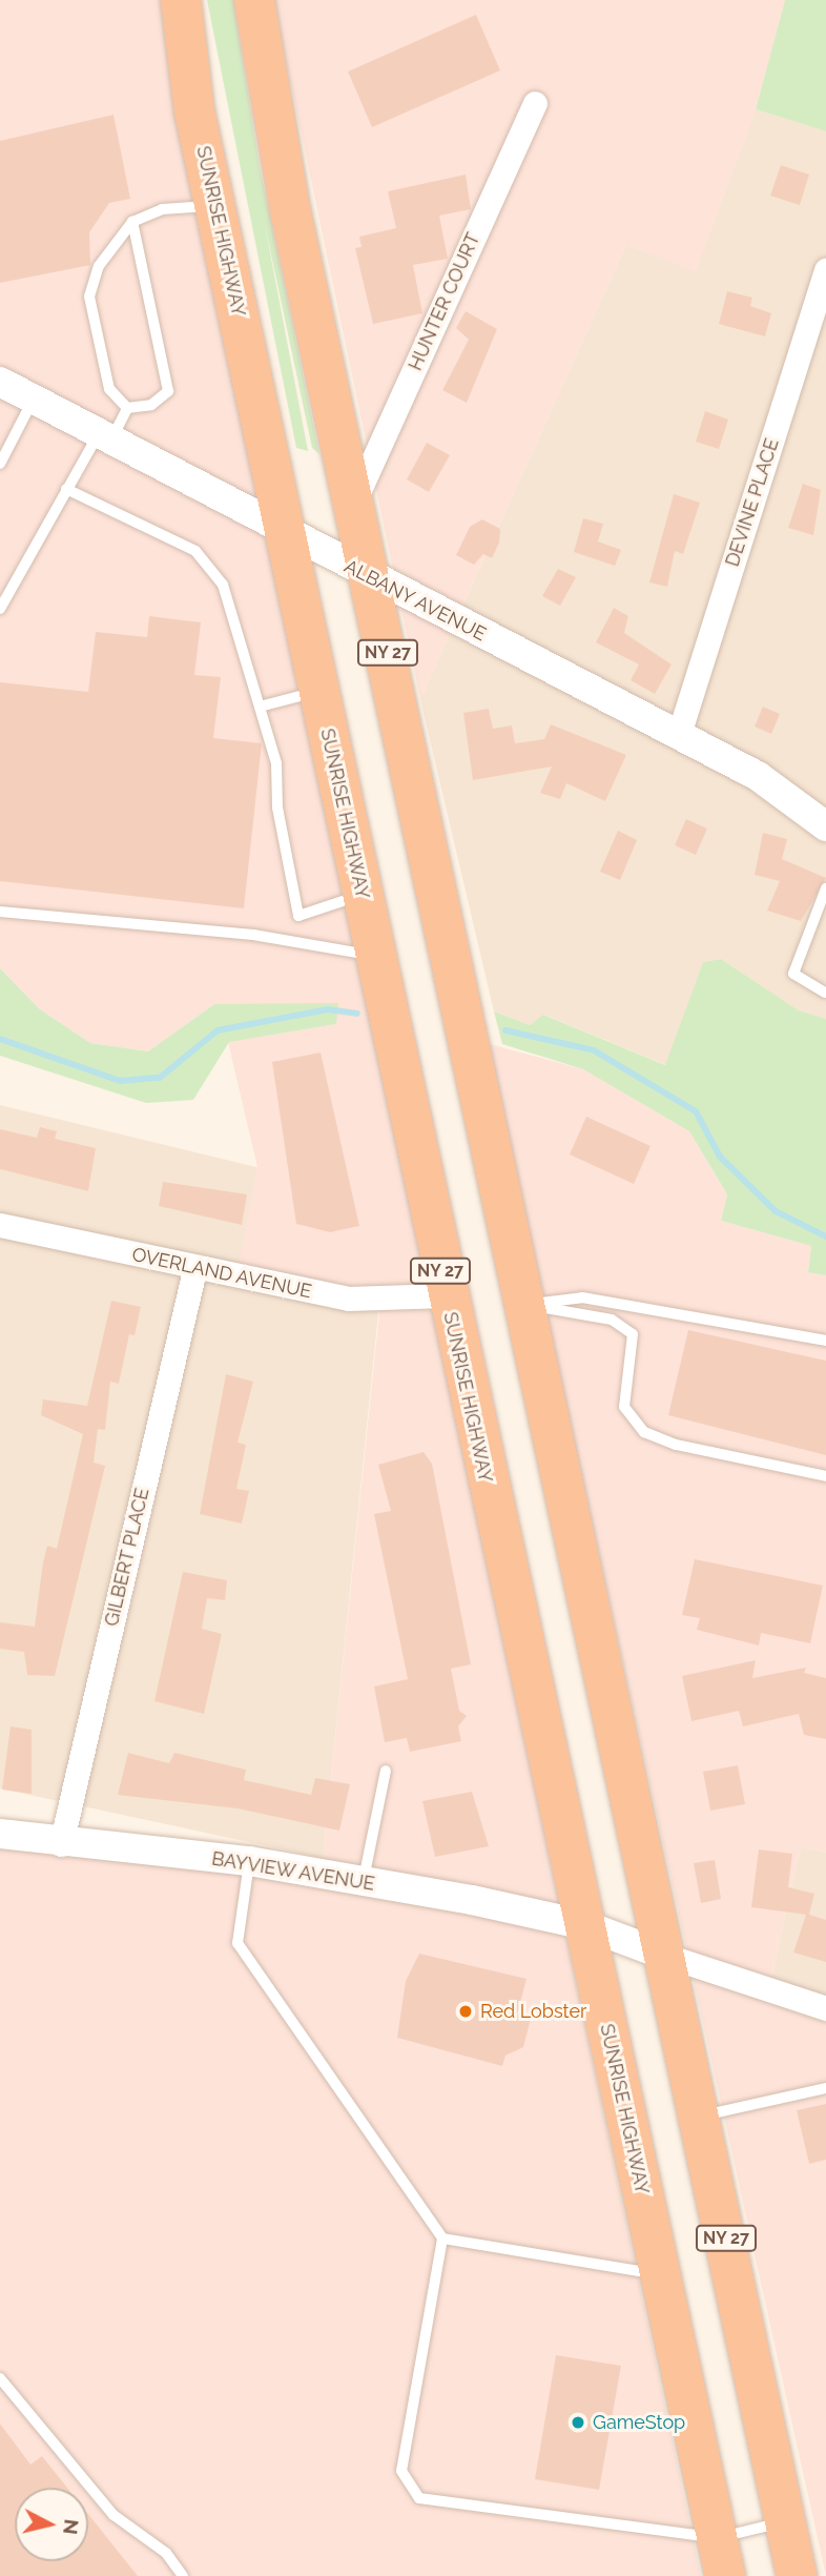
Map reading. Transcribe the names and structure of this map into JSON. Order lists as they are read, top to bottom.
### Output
{
  "streets": {
    "highway": ["SUNRISE HIGHWAY", "NY 27"],
    "street": [
      "HUNTER COURT",
      "DEVINE PLACE",
      "ALBANY AVENUE",
      "OVERLAND AVENUE",
      "GILBERT PLACE",
      "BAYVIEW AVENUE"
    ]
  },
  "crossings": [
    ["SUNRISE HIGHWAY", "ALBANY AVENUE"],
    ["SUNRISE HIGHWAY", "OVERLAND AVENUE"],
    ["SUNRISE HIGHWAY", "BAYVIEW AVENUE"],
    ["HUNTER COURT", "NY 27"],
    ["DEVINE PLACE", "ALBANY AVENUE"],
    ["ALBANY AVENUE", "NY 27"],
    ["NY 27", "BAYVIEW AVENUE"],
    ["OVERLAND AVENUE", "GILBERT PLACE"],
    ["GILBERT PLACE", "BAYVIEW AVENUE"]
  ],
  "places": ["Red Lobster", "GameStop"],
  "north": "right"
}
